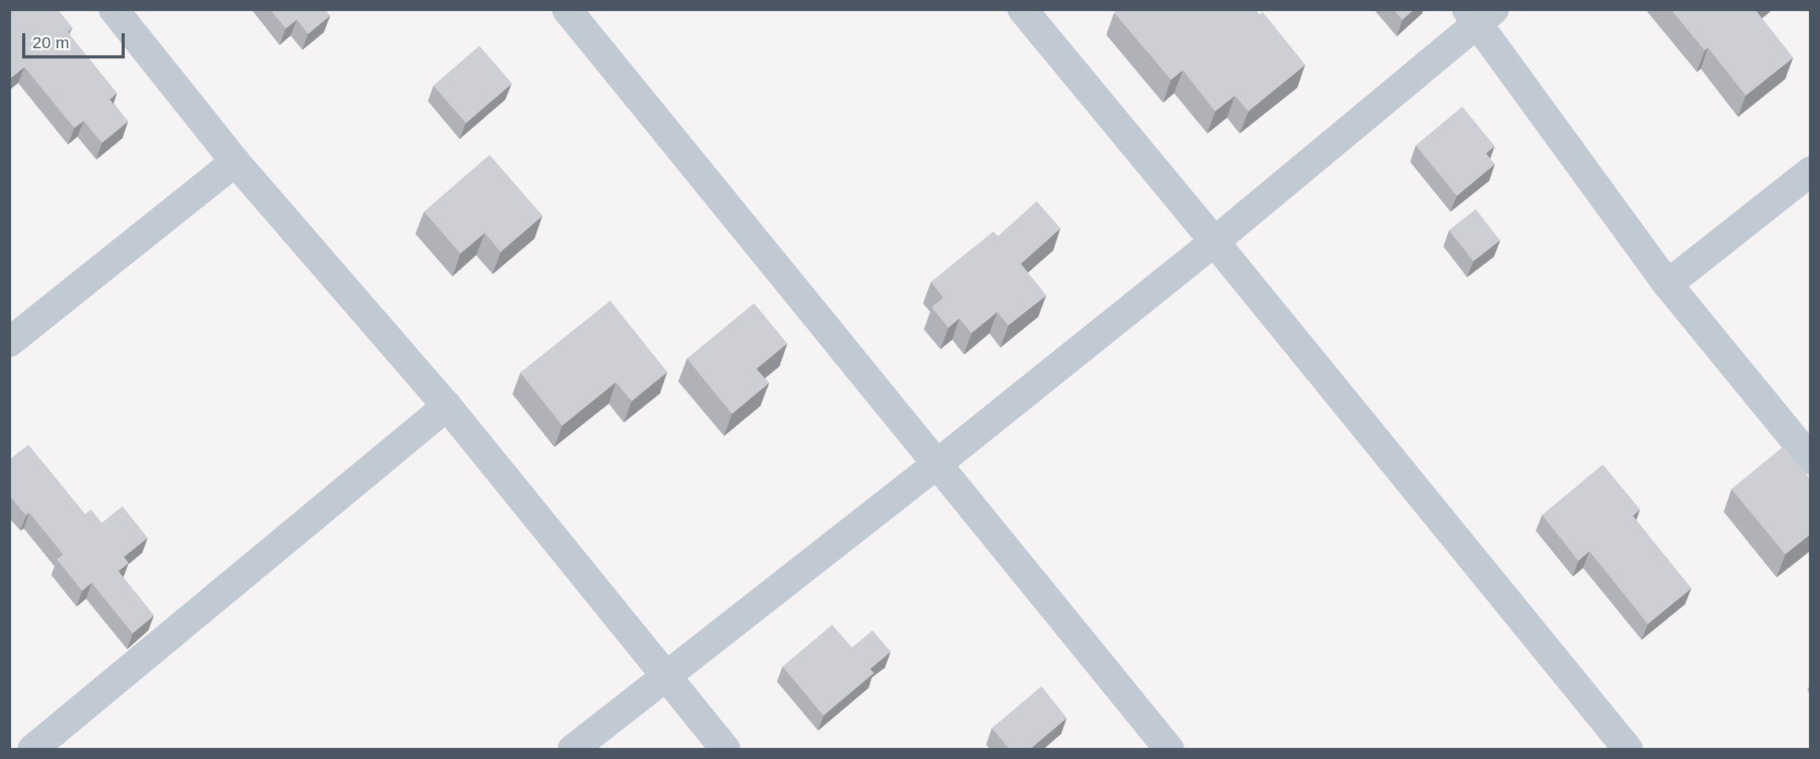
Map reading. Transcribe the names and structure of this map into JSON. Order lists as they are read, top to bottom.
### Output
{
  "scale_bar": "20 m"
}
